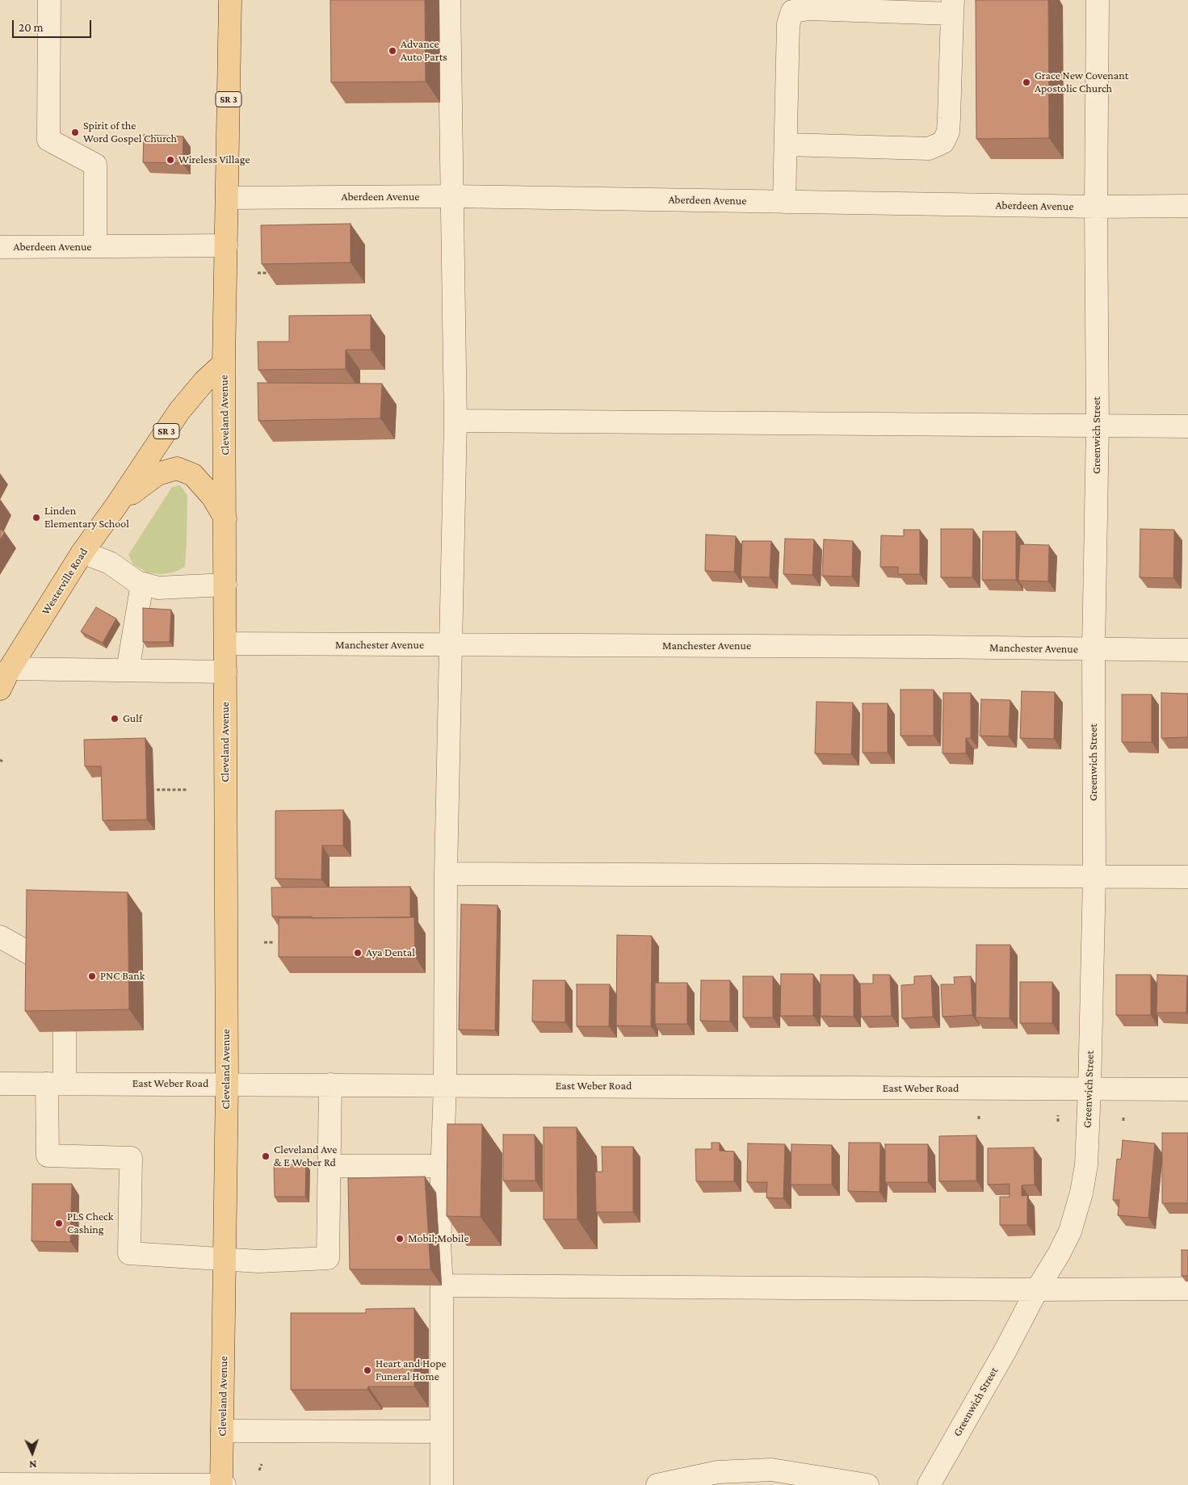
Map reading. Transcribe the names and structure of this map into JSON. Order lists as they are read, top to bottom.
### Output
{
  "streets": {
    "main road": ["SR 3", "Cleveland Avenue", "Westerville Road"],
    "street": [
      "Aberdeen Avenue",
      "Greenwich Street",
      "Manchester Avenue",
      "East Weber Road"
    ]
  },
  "crossings": [
    ["Aberdeen Avenue", "Cleveland Avenue"],
    ["Aberdeen Avenue", "Greenwich Street"],
    ["Cleveland Avenue", "Westerville Road"],
    ["Cleveland Avenue", "Manchester Avenue"],
    ["Cleveland Avenue", "East Weber Road"],
    ["Greenwich Street", "Manchester Avenue"],
    ["Greenwich Street", "East Weber Road"]
  ],
  "places": [
    "Advance Auto Parts",
    "Grace New Covenant Apostolic Church",
    "Spirit of the Word Gospel Church",
    "Wireless Village",
    "Linden Elementary School",
    "Gulf",
    "Aya Dental",
    "PNC Bank",
    "Cleveland Ave & E Weber Rd",
    "PLS Check Cashing",
    "Mobil;Mobile",
    "Heart and Hope Funeral Home"
  ],
  "scale_bar": "20 m",
  "north": "bottom"
}
